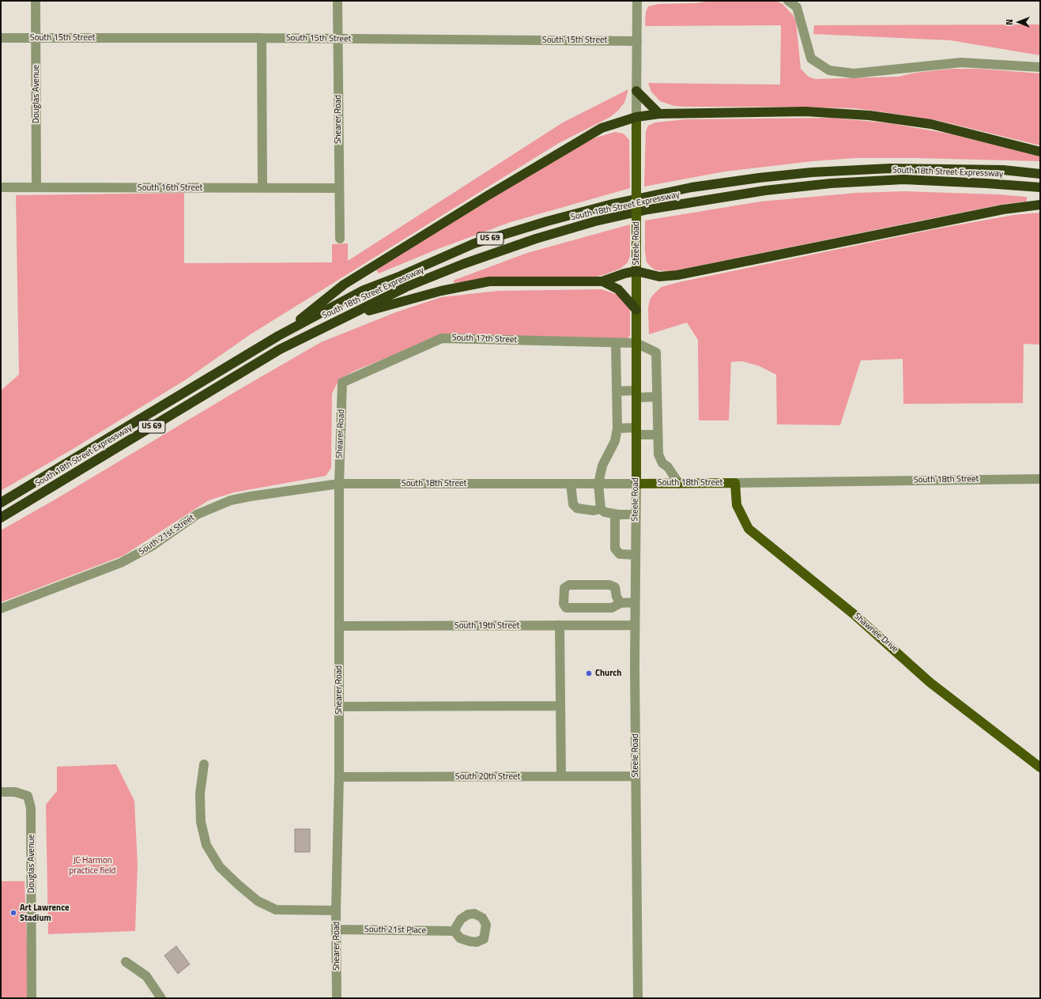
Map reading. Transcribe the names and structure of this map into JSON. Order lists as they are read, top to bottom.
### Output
{
  "streets": {
    "highway": ["South 18th Street Expressway", "US 69"],
    "main road": ["Steele Road", "South 18th Street", "Shawnee Drive"],
    "street": [
      "South 15th Street",
      "Douglas Avenue",
      "Shearer Road",
      "South 16th Street",
      "South 17th Street",
      "South 21st Street",
      "South 19th Street",
      "South 20th Street",
      "South 21st Place"
    ]
  },
  "crossings": [
    ["South 15th Street", "Douglas Avenue"],
    ["South 15th Street", "Shearer Road"],
    ["South 15th Street", "Steele Road"],
    ["Douglas Avenue", "South 16th Street"],
    ["Shearer Road", "South 16th Street"],
    ["Shearer Road", "South 17th Street"],
    ["Shearer Road", "South 18th Street"],
    ["Shearer Road", "South 21st Street"],
    ["Shearer Road", "South 19th Street"],
    ["Shearer Road", "South 20th Street"],
    ["Shearer Road", "South 21st Place"],
    ["Steele Road", "South 17th Street"],
    ["Steele Road", "South 18th Street"],
    ["Steele Road", "South 19th Street"],
    ["Steele Road", "South 20th Street"],
    ["South 18th Street", "South 21st Street"],
    ["South 18th Street", "Shawnee Drive"]
  ],
  "parks": ["JC Harmon practice field"],
  "places": ["Church", "Art Lawrence Stadium"],
  "north": "left"
}
